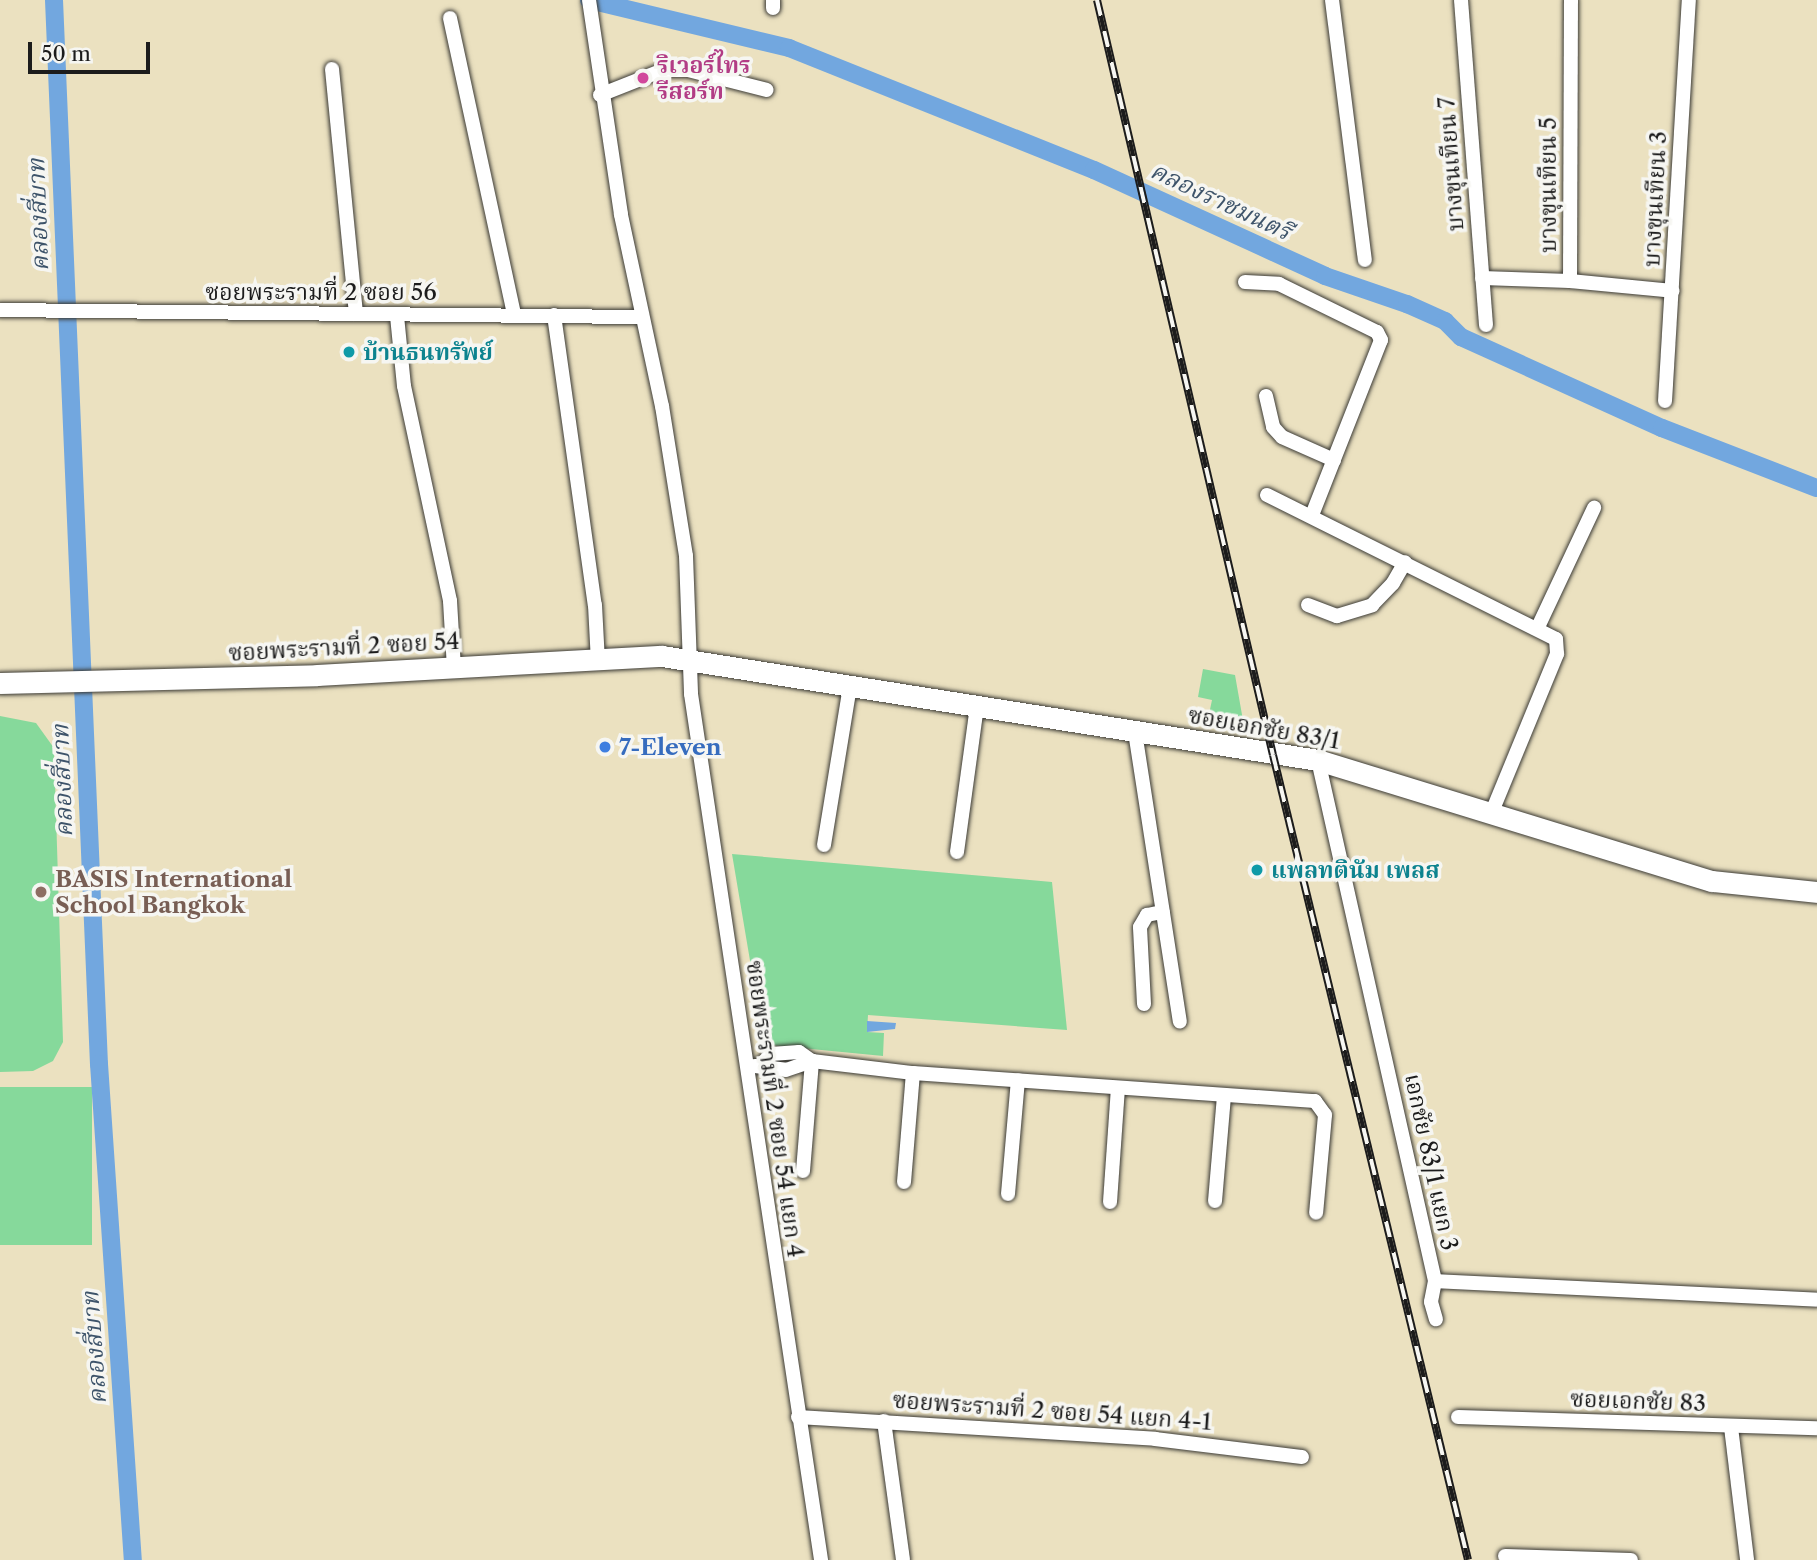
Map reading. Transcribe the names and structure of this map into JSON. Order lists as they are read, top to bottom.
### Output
{
  "streets": {
    "street": [
      "บางขุนเทียน 7",
      "บางขุนเทียน 5",
      "บางขุนเทียน 3",
      "ซอยพระรามที่ 2 ซอย 56",
      "ซอยพระรามที่ 2 ซอย 54",
      "ซอยเอกชัย 83/1",
      "ซอยพระรามที่ 2 ซอย 54 แยก 4",
      "เอกชัย 83/1 แยก 3",
      "ซอยเอกชัย 83",
      "ซอยพระรามที่ 2 ซอย 54 แยก 4-1"
    ]
  },
  "crossings": [
    ["บางขุนเทียน 7", "บางขุนเทียน 5"],
    ["ซอยพระรามที่ 2 ซอย 56", "ซอยพระรามที่ 2 ซอย 54 แยก 4"],
    ["ซอยพระรามที่ 2 ซอย 54", "ซอยเอกชัย 83/1"],
    ["ซอยพระรามที่ 2 ซอย 54", "ซอยพระรามที่ 2 ซอย 54 แยก 4"],
    ["ซอยเอกชัย 83/1", "ซอยพระรามที่ 2 ซอย 54 แยก 4"],
    ["ซอยเอกชัย 83/1", "เอกชัย 83/1 แยก 3"],
    ["ซอยพระรามที่ 2 ซอย 54 แยก 4", "ซอยพระรามที่ 2 ซอย 54 แยก 4-1"]
  ],
  "water": ["คลองราชมนตรี", "คลองสี่บาท"],
  "places": [
    "ริเวอร์ไทร รีสอร์ท",
    "บ้านธนทรัพย์",
    "7-Eleven",
    "แพลทตินัม เพลส",
    "BASIS International School Bangkok"
  ],
  "scale_bar": "50 m"
}
